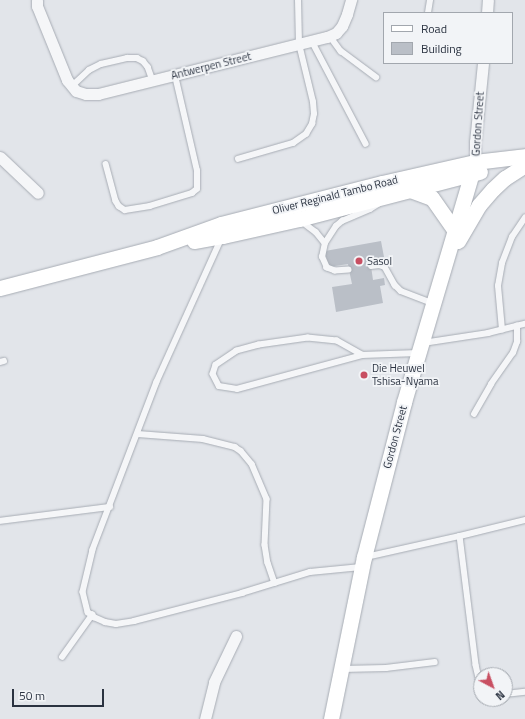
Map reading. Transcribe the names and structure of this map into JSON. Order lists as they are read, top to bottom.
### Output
{
  "streets": {
    "main road": ["Gordon Street", "Oliver Reginald Tambo Road"],
    "street": ["Antwerpen Street"]
  },
  "crossings": [
    ["Gordon Street", "Oliver Reginald Tambo Road"]
  ],
  "places": ["Sasol", "Die Heuwel Tshisa-Nyama"],
  "legend": ["Road", "Building"],
  "scale_bar": "50 m",
  "north": "bottom right"
}
